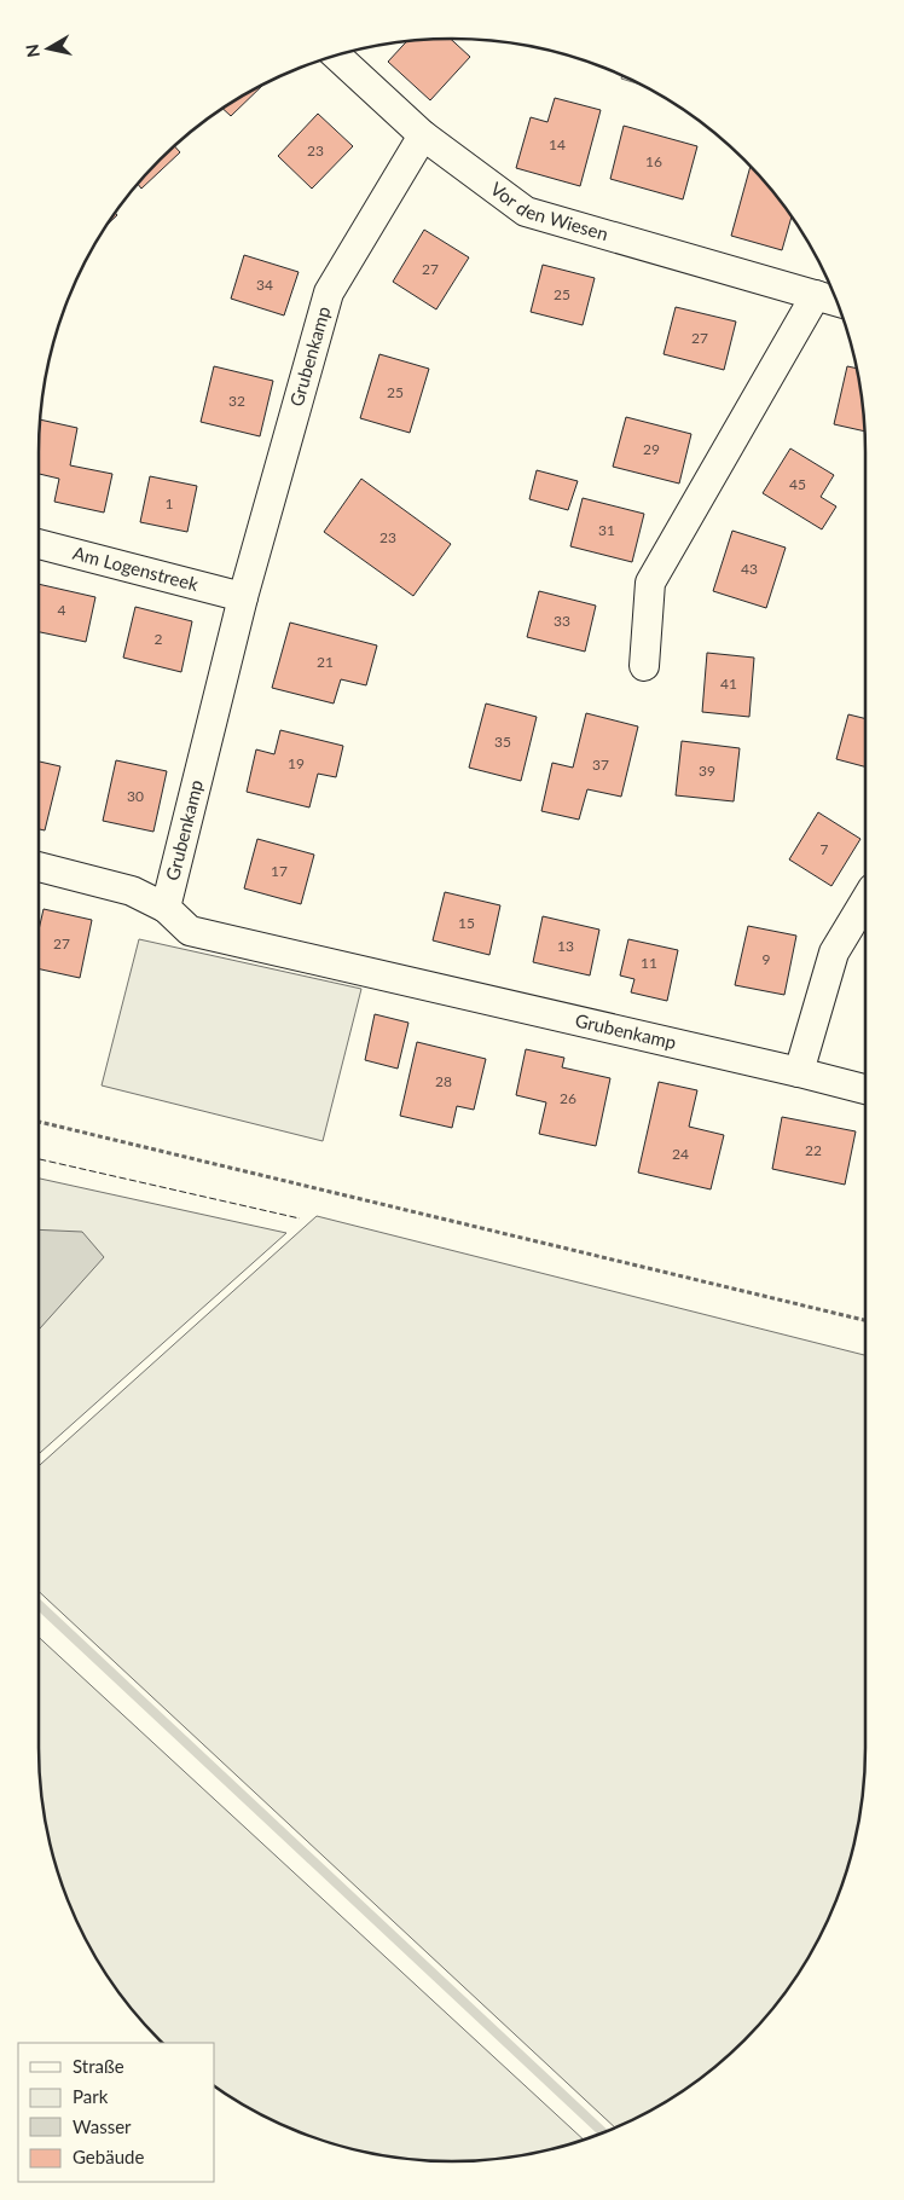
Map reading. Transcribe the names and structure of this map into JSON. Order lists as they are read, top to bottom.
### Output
{
  "streets": {
    "street": ["Vor den Wiesen", "Grubenkamp", "Am Logenstreek"]
  },
  "crossings": [
    ["Vor den Wiesen", "Grubenkamp"],
    ["Grubenkamp", "Am Logenstreek"]
  ],
  "house_numbers": [
    "14",
    "23",
    "16",
    "27",
    "34",
    "25",
    "27",
    "25",
    "32",
    "29",
    "45",
    "1",
    "31",
    "23",
    "43",
    "4",
    "33",
    "2",
    "21",
    "41",
    "35",
    "19",
    "37",
    "39",
    "30",
    "7",
    "17",
    "15",
    "27",
    "13",
    "9",
    "11",
    "28",
    "26",
    "22",
    "24"
  ],
  "legend": [
    "Straße",
    "Park",
    "Wasser",
    "Gebäude"
  ],
  "north": "left"
}
